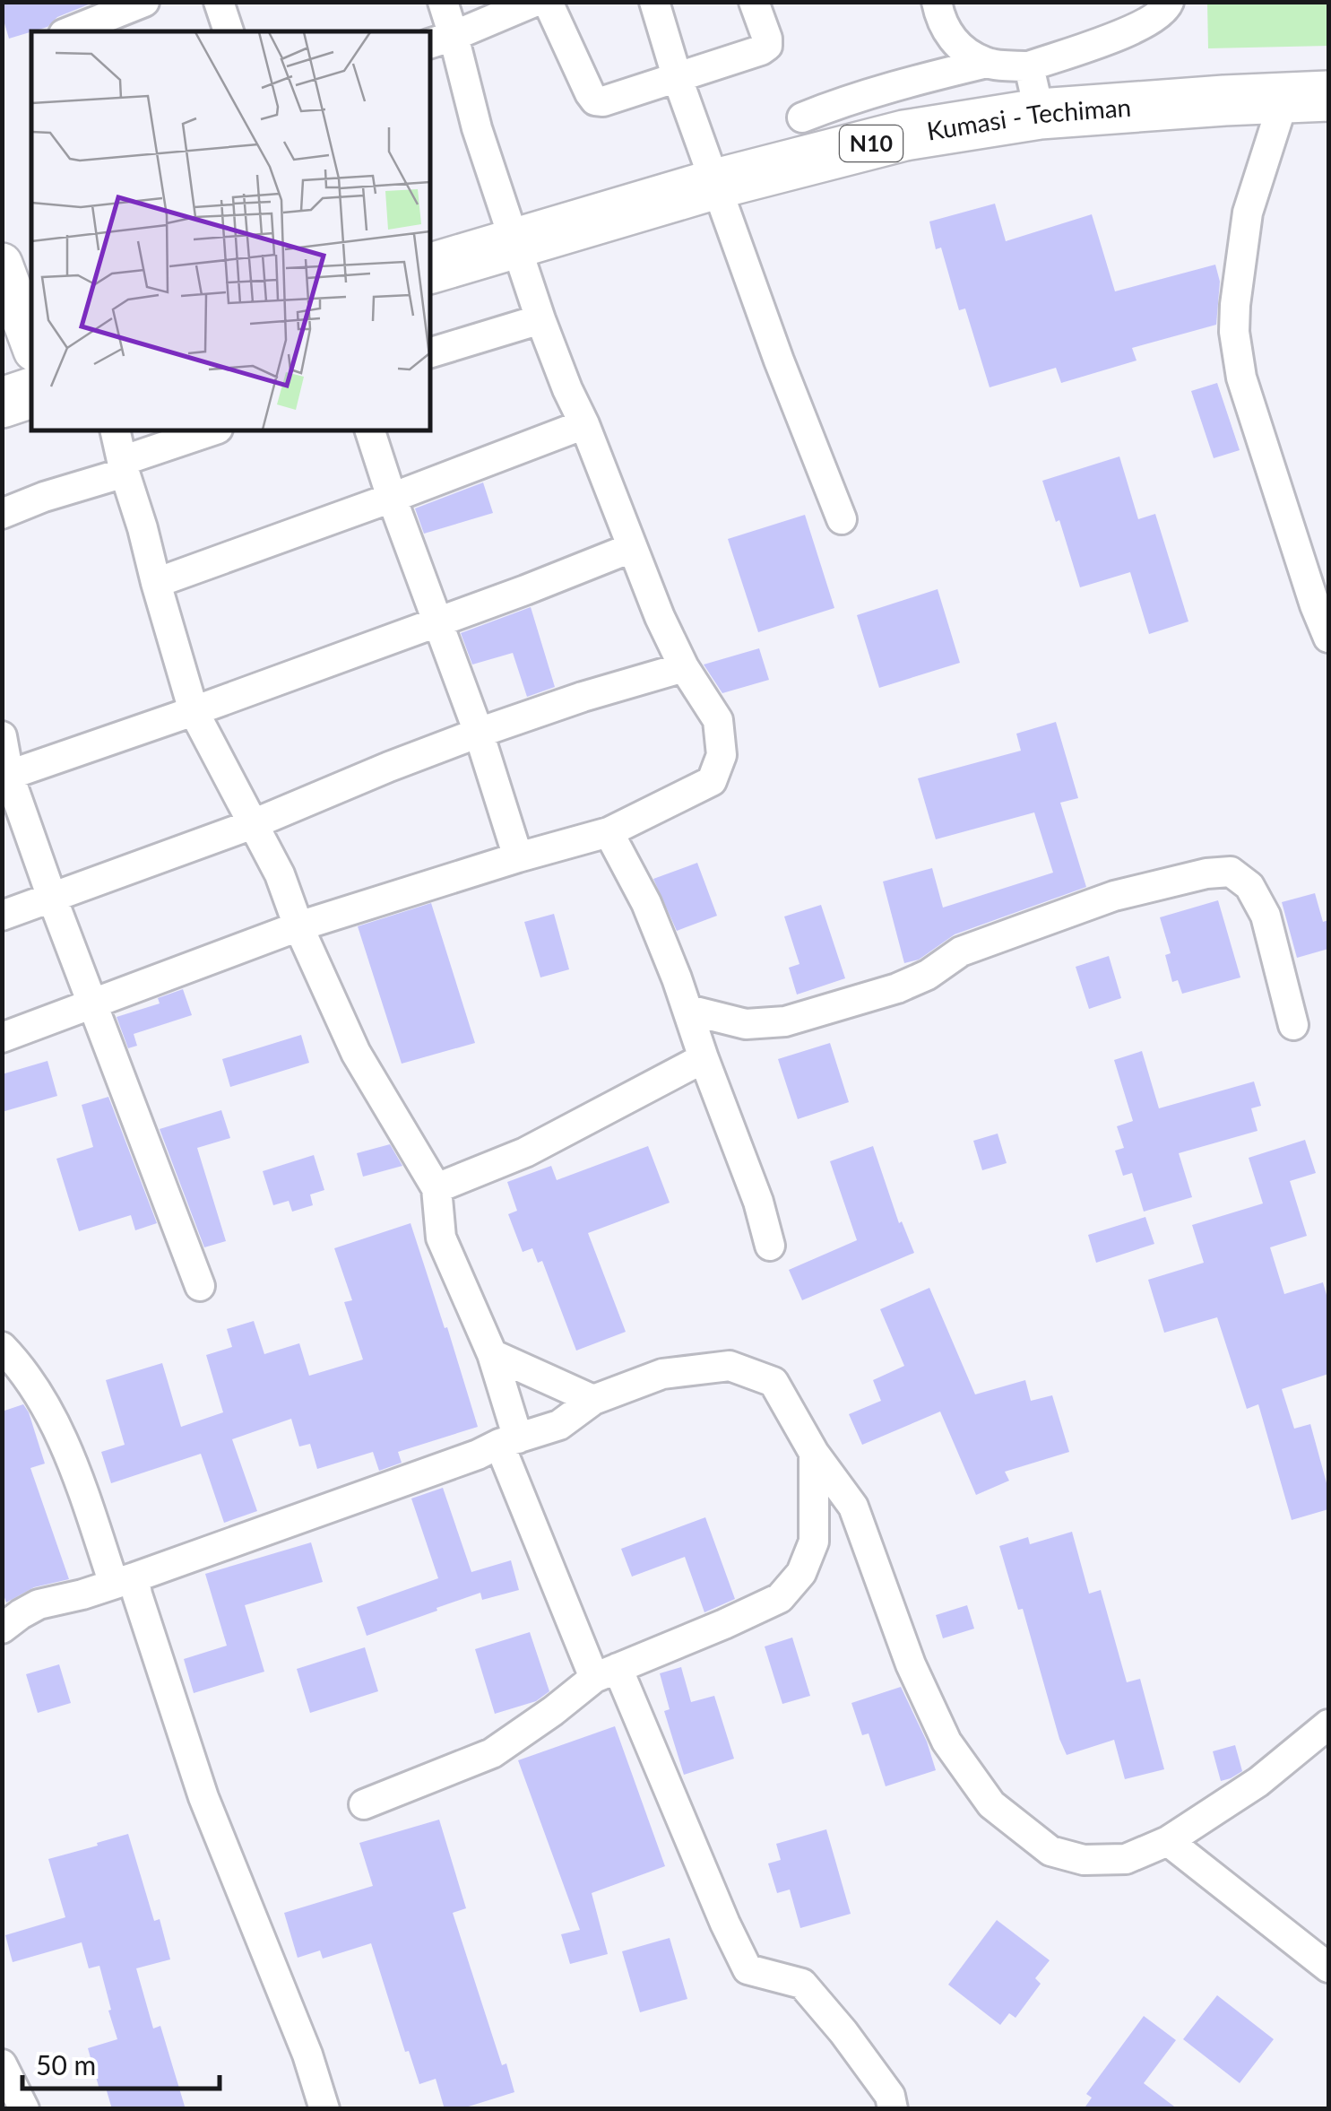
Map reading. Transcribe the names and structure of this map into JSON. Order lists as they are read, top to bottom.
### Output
{
  "streets": {
    "highway": ["Kumasi - Techiman", "N10"]
  },
  "scale_bar": "50 m"
}
